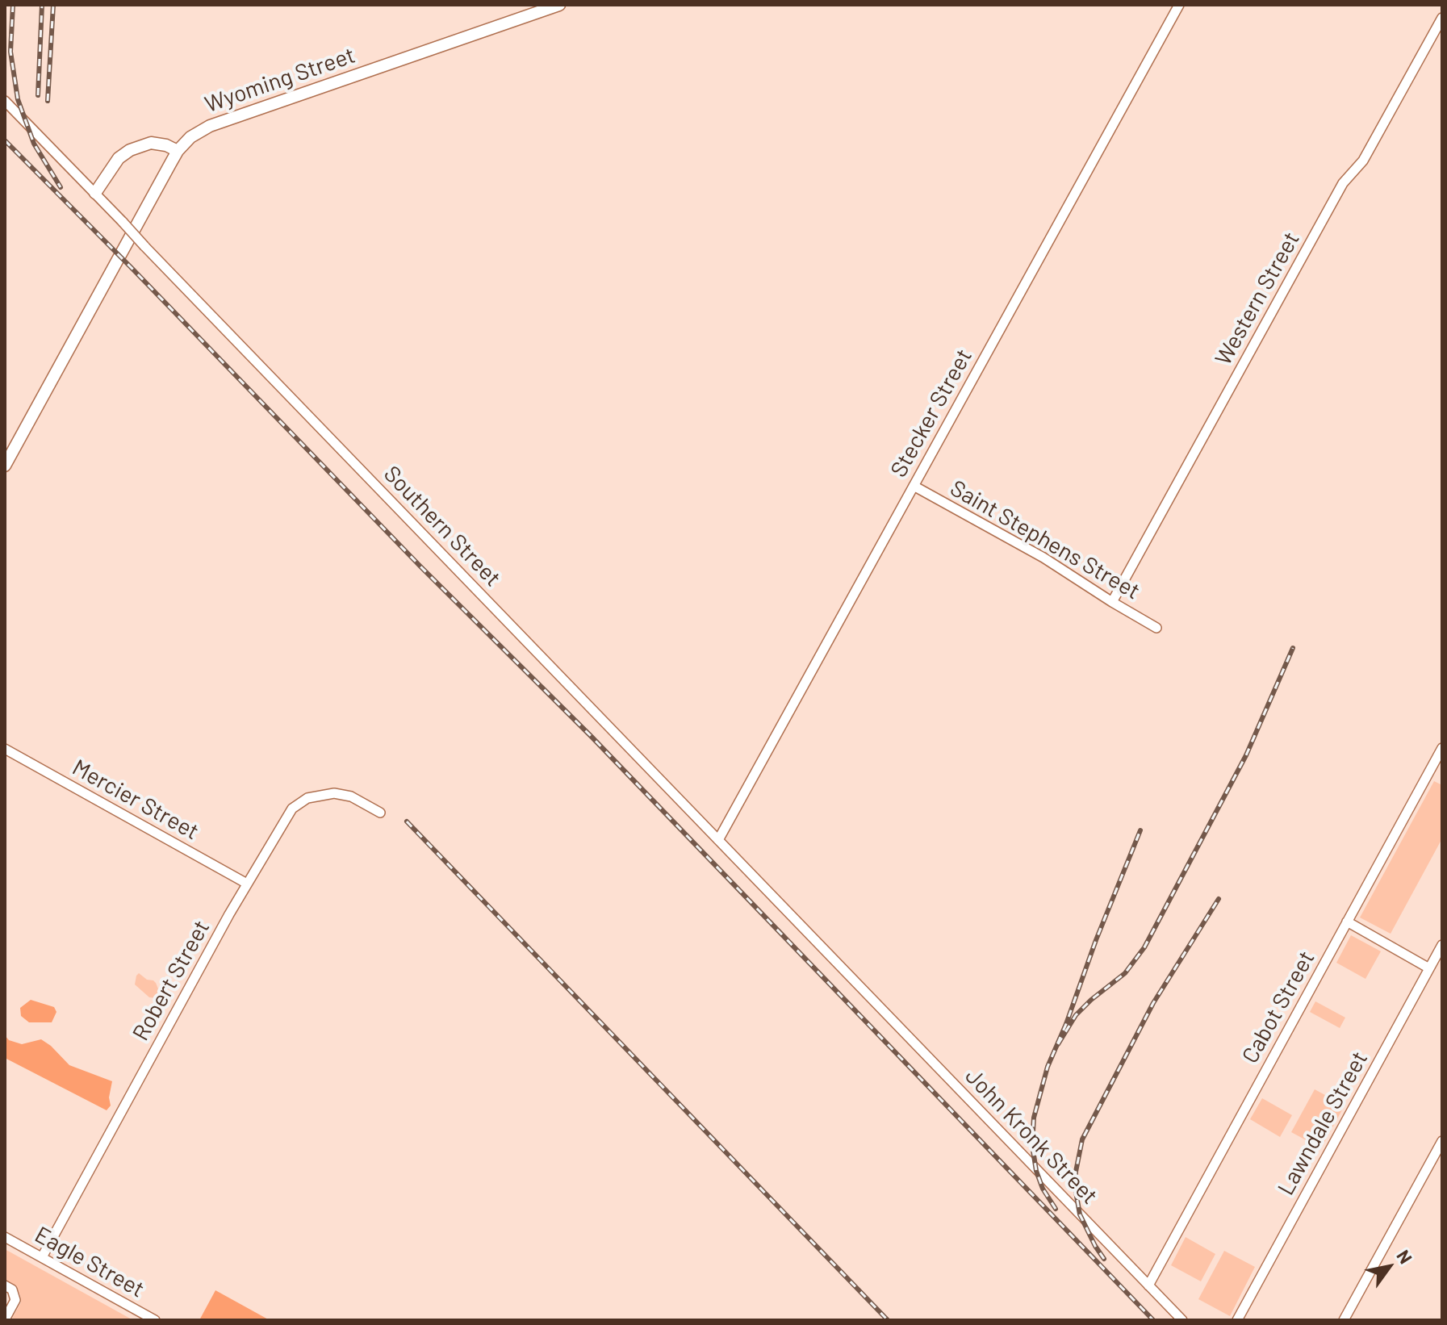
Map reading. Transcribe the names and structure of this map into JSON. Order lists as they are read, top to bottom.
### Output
{
  "streets": {
    "main road": ["Wyoming Street"],
    "street": [
      "Western Street",
      "Stecker Street",
      "Southern Street",
      "Saint Stephens Street",
      "Mercier Street",
      "Robert Street",
      "Cabot Street",
      "Lawndale Street",
      "John Kronk Street",
      "Eagle Street"
    ]
  },
  "crossings": [
    ["Western Street", "Saint Stephens Street"],
    ["Stecker Street", "Southern Street"],
    ["Stecker Street", "Saint Stephens Street"],
    ["Southern Street", "John Kronk Street"],
    ["Mercier Street", "Robert Street"],
    ["Robert Street", "Eagle Street"],
    ["Cabot Street", "John Kronk Street"]
  ],
  "north": "top right"
}
